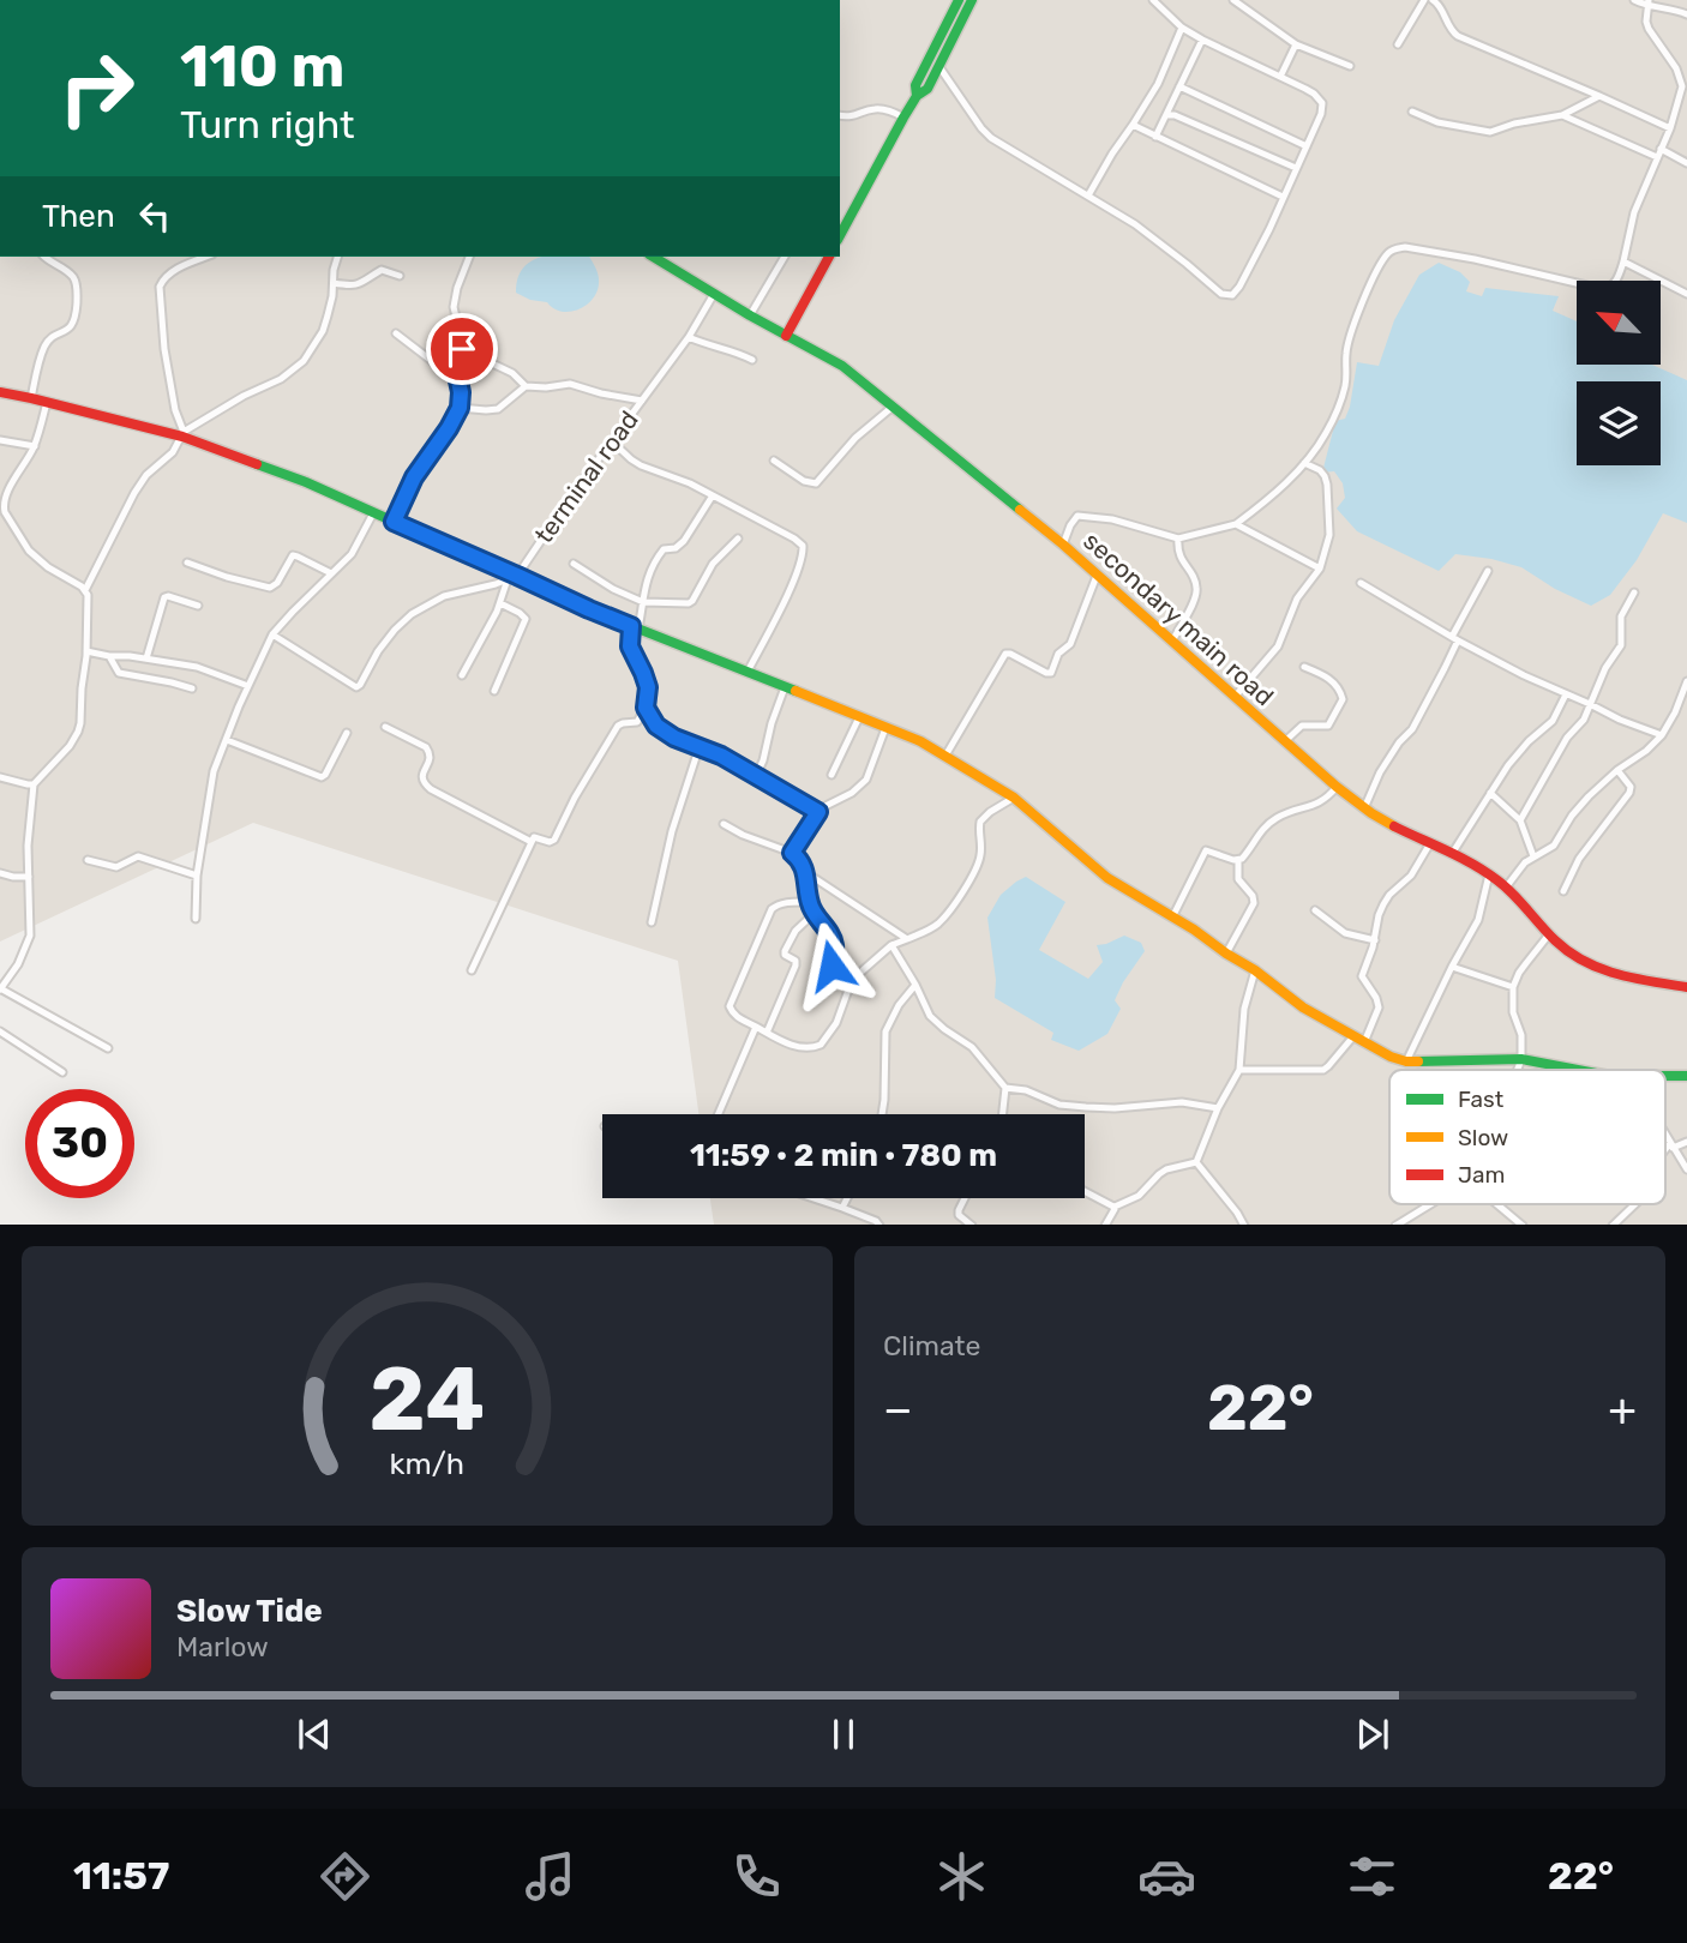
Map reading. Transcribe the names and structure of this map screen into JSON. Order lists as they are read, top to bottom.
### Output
{
  "streets": {
    "street": ["terminal road", "secondary main road"]
  },
  "crossings": [
    ["terminal road", "secondary main road"]
  ],
  "legend": ["Fast", "Slow", "Jam"],
  "north": "top left",
  "page": {
    "turn": ["110 m", "Turn right"],
    "then": "Then",
    "limit": "30",
    "trip": "11:59 · 2 min · 780 m",
    "tile": "Climate",
    "heat": ["−", "22°", "+"],
    "song": ["Slow Tide", "Marlow"],
    "tabs": ["11:57", "22°"],
    "gauge": ["24", "km/h"]
  }
}
